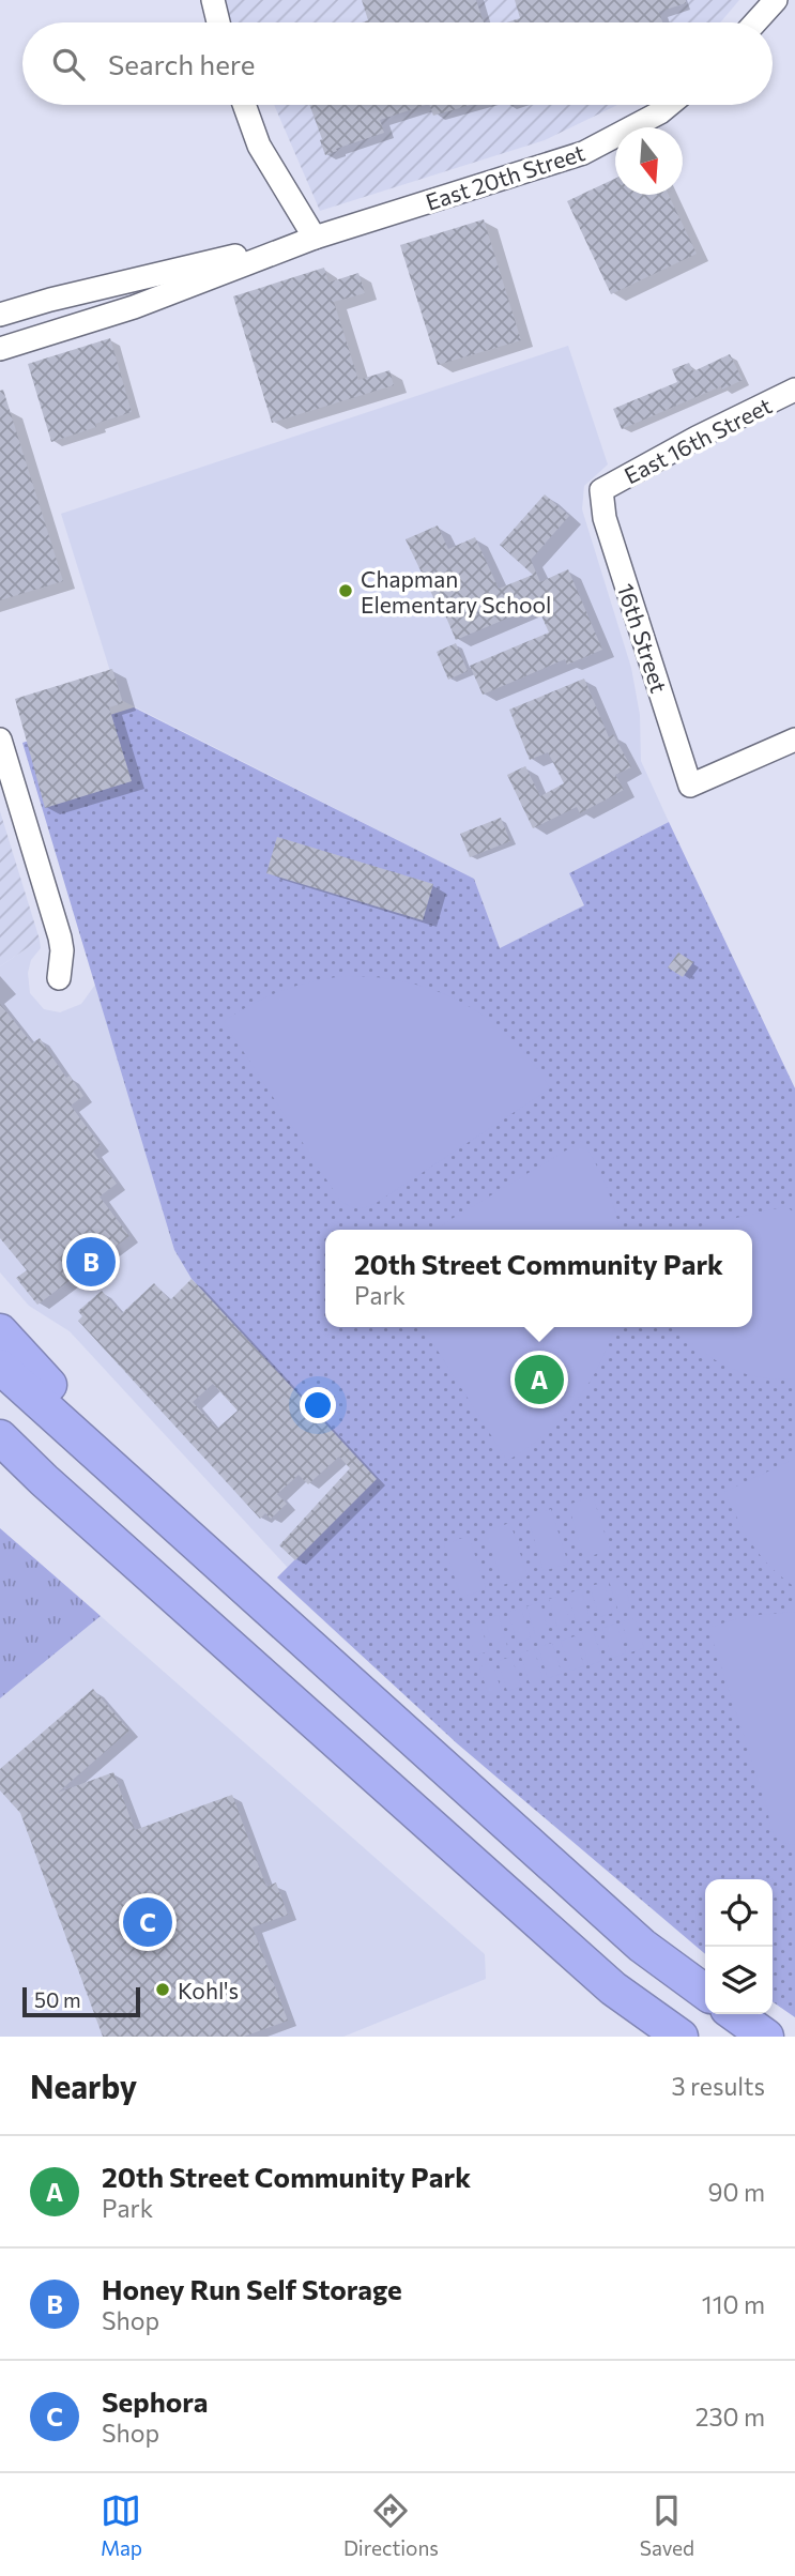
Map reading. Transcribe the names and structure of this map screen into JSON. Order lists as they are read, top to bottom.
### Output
{
  "streets": {
    "street": ["East 20th Street", "East 16th Street", "16th Street"]
  },
  "crossings": [
    ["East 16th Street", "16th Street"]
  ],
  "places": ["Chapman Elementary School", "Kohl's"],
  "scale_bar": "50 m",
  "north": "bottom",
  "page": {
    "search": "Search here",
    "popup": ["20th Street Community Park", "Park"],
    "pins": ["B", "A", "C"],
    "scale": "50 m",
    "heading": ["Nearby", "3 results"],
    "list": [
      {
        "mark": "A",
        "name": "20th Street Community Park",
        "note": "Park",
        "value": "90 m"
      },
      {
        "mark": "B",
        "name": "Honey Run Self Storage",
        "note": "Shop",
        "value": "110 m"
      },
      {
        "mark": "C",
        "name": "Sephora",
        "note": "Shop",
        "value": "230 m"
      }
    ],
    "nav": ["Map", "Directions", "Saved"]
  }
}
